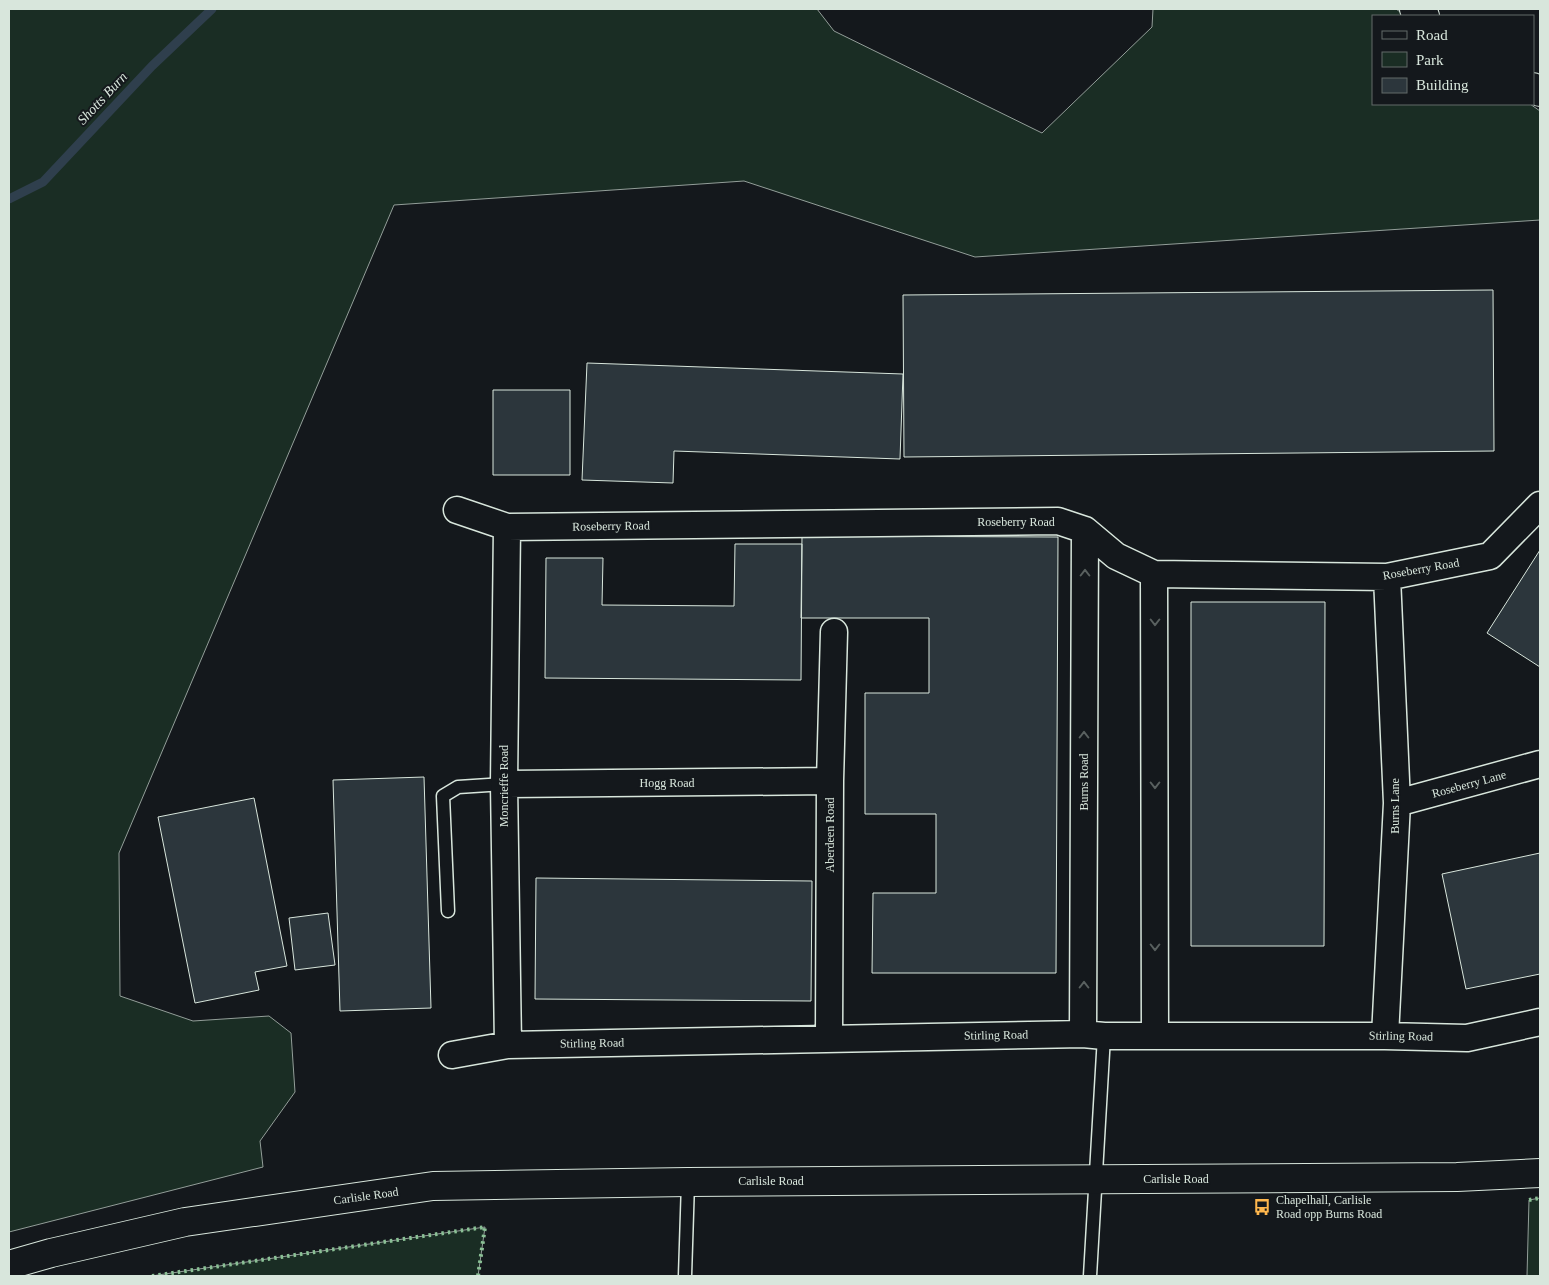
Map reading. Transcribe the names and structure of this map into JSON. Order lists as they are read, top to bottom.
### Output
{
  "streets": {
    "main road": ["Carlisle Road"],
    "street": [
      "Roseberry Road",
      "Burns Road",
      "Hogg Road",
      "Roseberry Lane",
      "Moncrieffe Road",
      "Burns Lane",
      "Aberdeen Road",
      "Stirling Road"
    ]
  },
  "crossings": [
    ["Roseberry Road", "Burns Road"],
    ["Roseberry Road", "Moncrieffe Road"],
    ["Roseberry Road", "Burns Lane"],
    ["Burns Road", "Stirling Road"],
    ["Hogg Road", "Moncrieffe Road"],
    ["Hogg Road", "Aberdeen Road"],
    ["Roseberry Lane", "Burns Lane"],
    ["Moncrieffe Road", "Stirling Road"],
    ["Burns Lane", "Stirling Road"],
    ["Aberdeen Road", "Stirling Road"]
  ],
  "water": ["Shotts Burn"],
  "places": {
    "bus stop": ["Chapelhall, Carlisle Road opp Burns Road"]
  },
  "legend": ["Road", "Park", "Building"]
}
